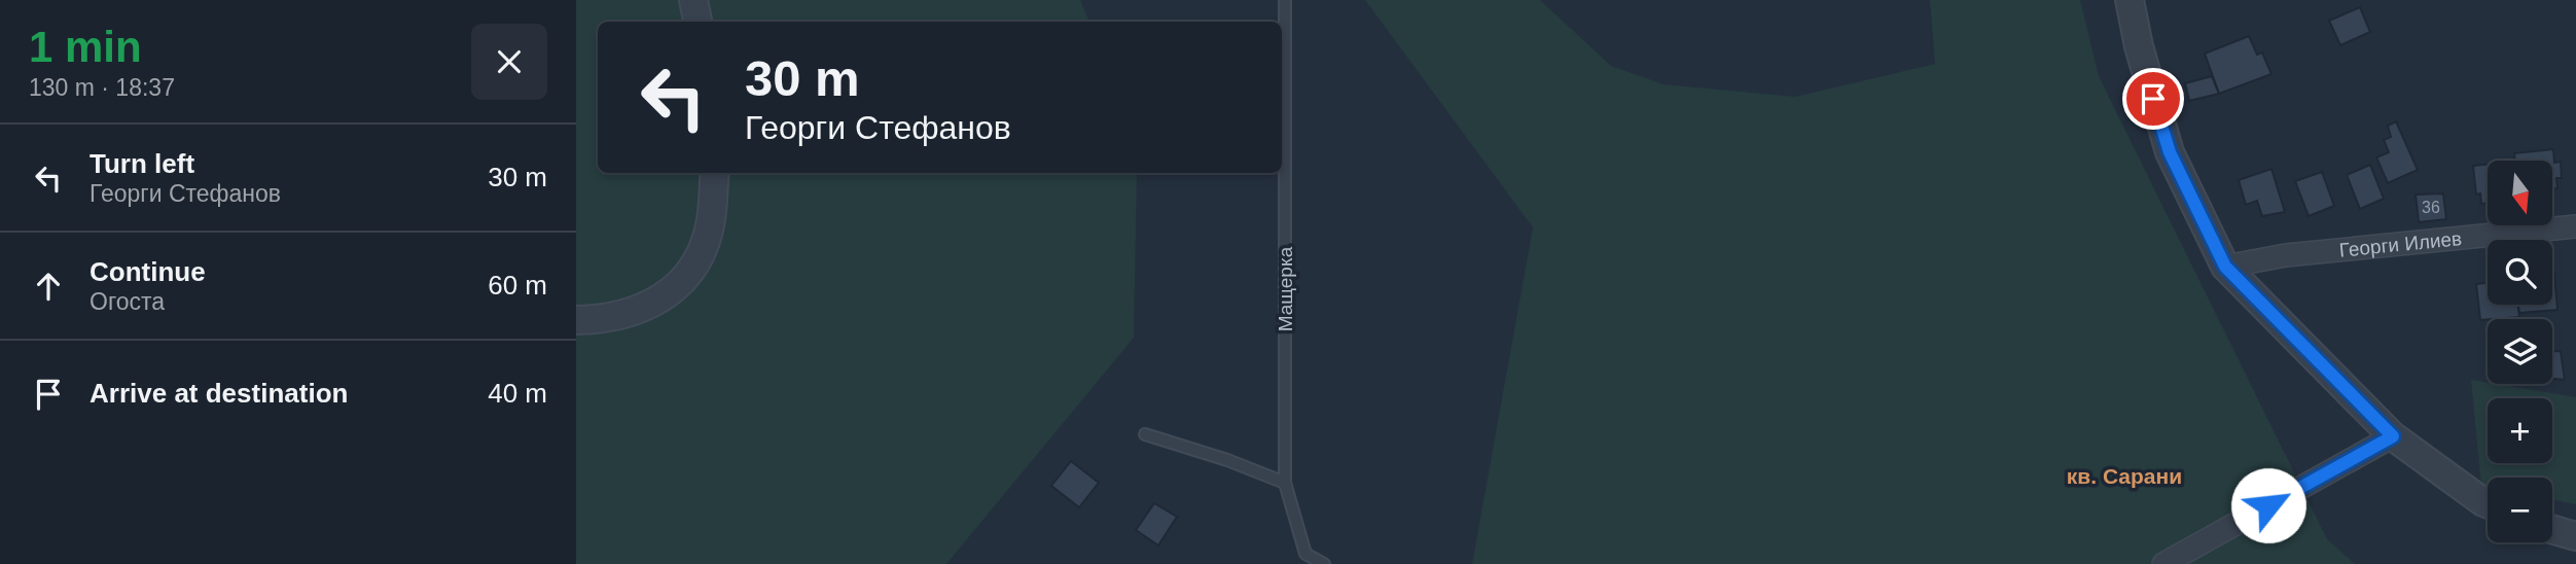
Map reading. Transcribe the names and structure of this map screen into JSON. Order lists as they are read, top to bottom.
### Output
{
  "streets": {
    "street": ["Георги Илиев"],
    "lane": ["Мащерка"]
  },
  "districts": ["кв. Сарани"],
  "house_numbers": ["36"],
  "north": "bottom",
  "page": {
    "heading": ["1 min", "130 m · 18:37"],
    "turn": ["30 m", "Георги Стефанов"],
    "list": [
      {
        "name": "Turn left",
        "note": "Георги Стефанов",
        "value": "30 m"
      },
      {
        "name": "Continue",
        "note": "Огоста",
        "value": "60 m"
      },
      {
        "name": "Arrive at destination",
        "value": "40 m"
      }
    ],
    "map_buttons": ["+", "−"]
  }
}
